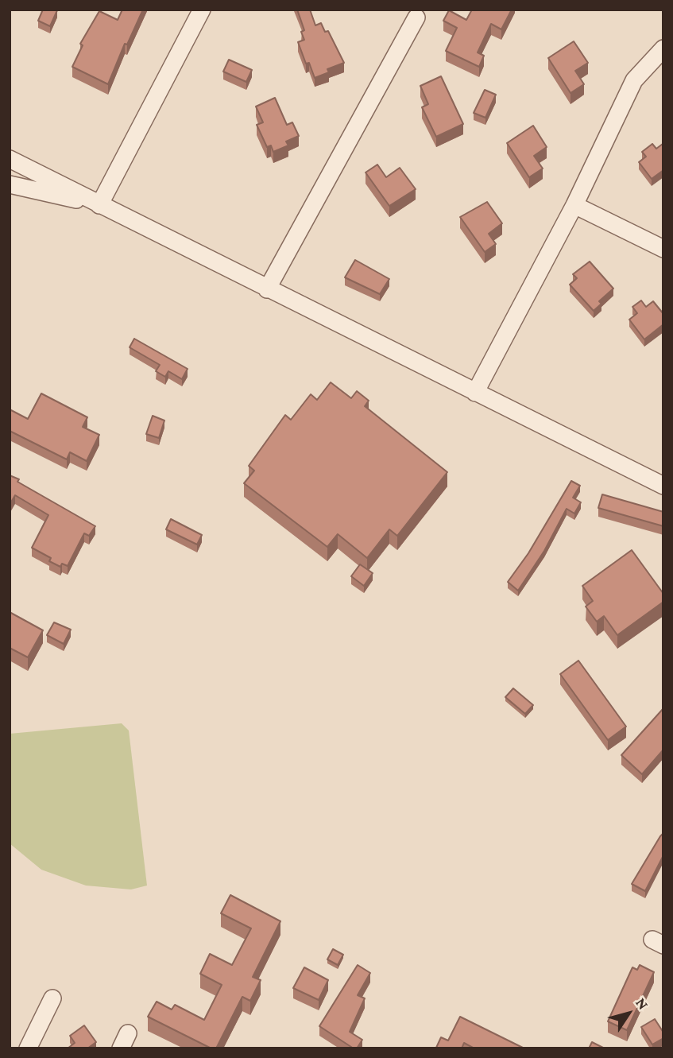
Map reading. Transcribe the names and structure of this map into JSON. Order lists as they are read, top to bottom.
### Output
{
  "north": "top right"
}
